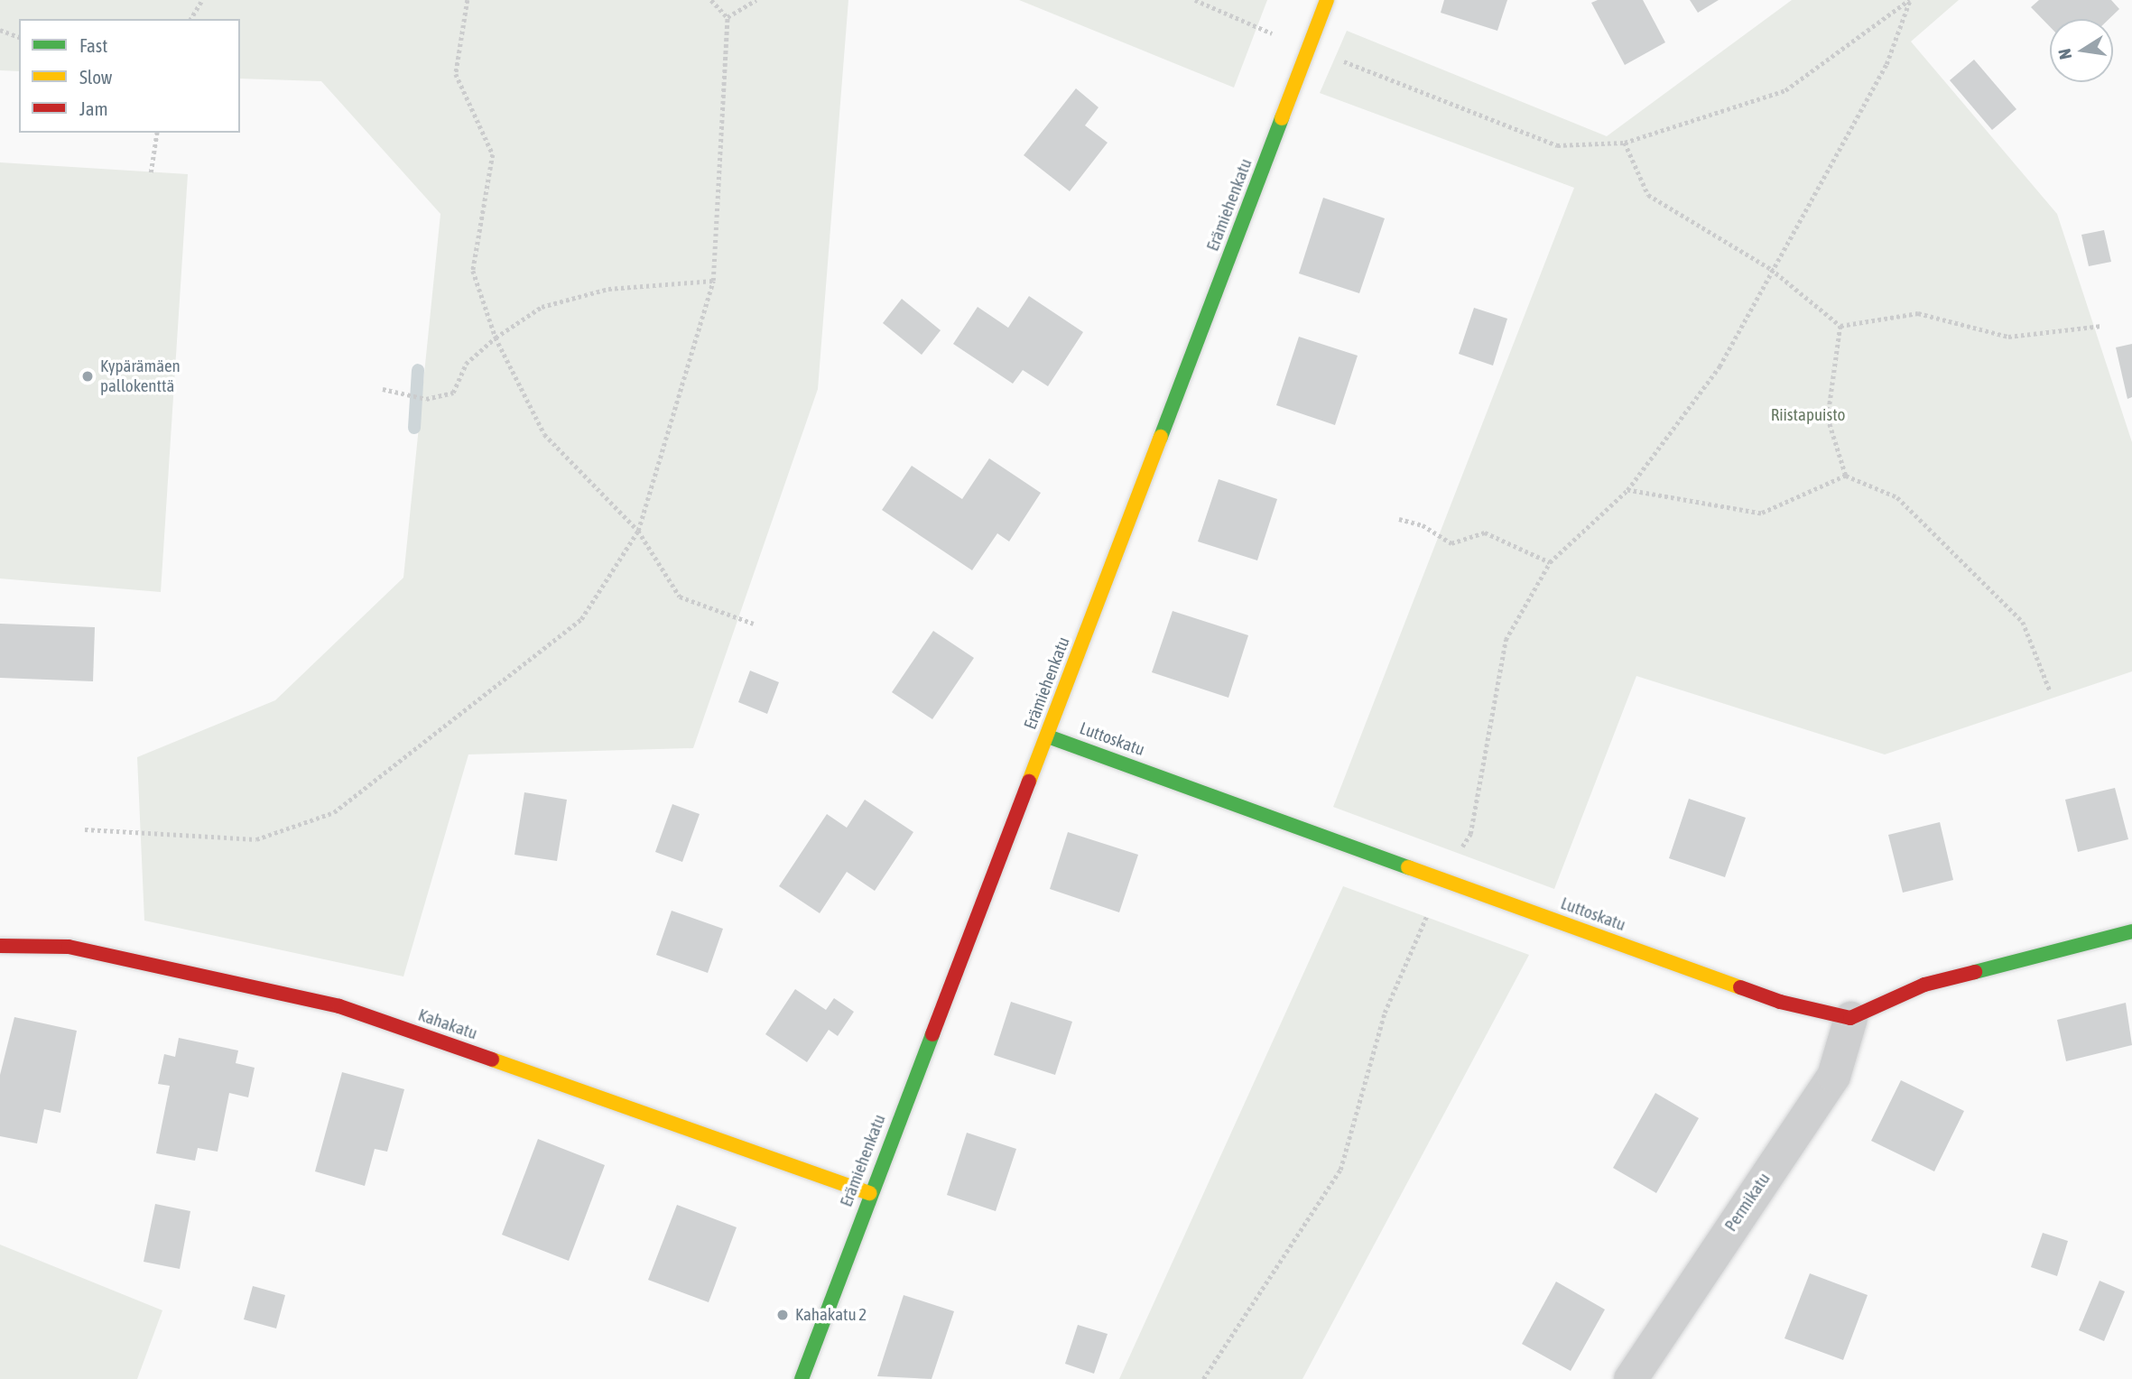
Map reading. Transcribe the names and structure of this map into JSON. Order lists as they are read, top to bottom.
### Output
{
  "streets": {
    "street": [
      "Erämiehenkatu",
      "Luttoskatu",
      "Kahakatu",
      "Permikatu"
    ]
  },
  "crossings": [
    ["Erämiehenkatu", "Luttoskatu"],
    ["Erämiehenkatu", "Kahakatu"],
    ["Luttoskatu", "Permikatu"]
  ],
  "parks": ["Riistapuisto"],
  "places": ["Kypärämäen pallokenttä", "Kahakatu 2"],
  "legend": ["Fast", "Slow", "Jam"],
  "north": "left"
}
